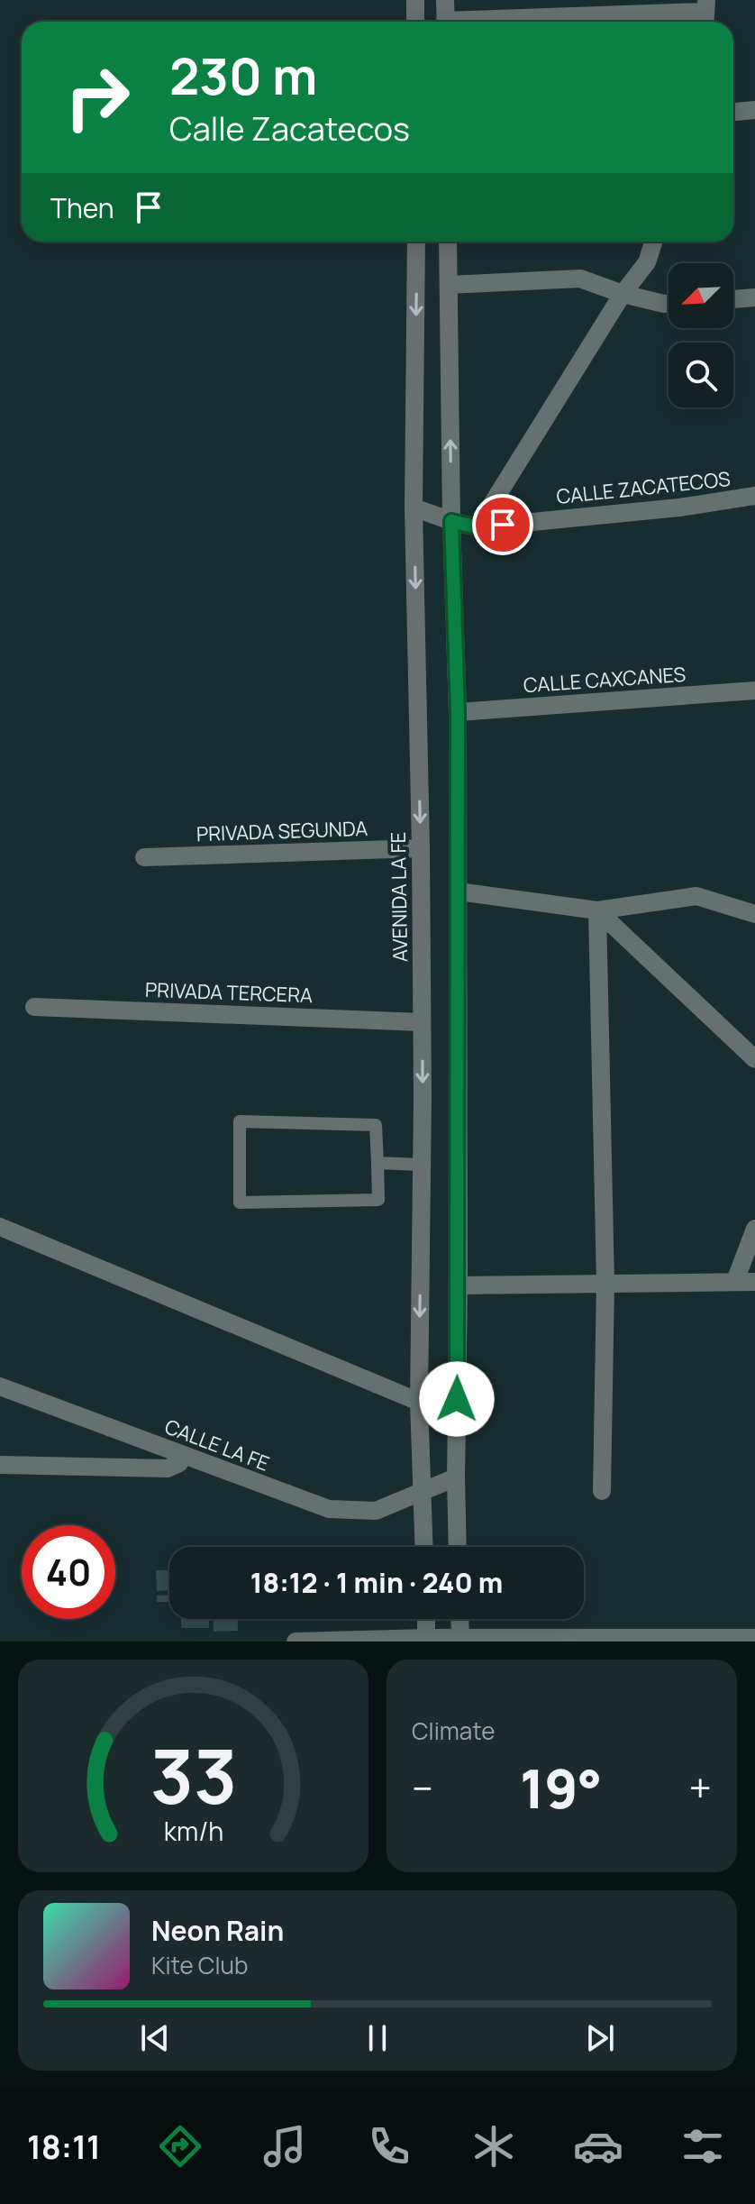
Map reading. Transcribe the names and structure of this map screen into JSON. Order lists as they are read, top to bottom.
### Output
{
  "streets": {
    "street": [
      "CALLE ZACATECOS",
      "CALLE CAXCANES",
      "PRIVADA SEGUNDA",
      "AVENIDA LA FE",
      "PRIVADA TERCERA",
      "CALLE LA FE"
    ]
  },
  "crossings": [
    ["CALLE ZACATECOS", "AVENIDA LA FE"],
    ["PRIVADA SEGUNDA", "AVENIDA LA FE"],
    ["AVENIDA LA FE", "PRIVADA TERCERA"],
    ["AVENIDA LA FE", "CALLE LA FE"]
  ],
  "north": "bottom left",
  "page": {
    "turn": ["230 m", "Calle Zacatecos"],
    "then": "Then",
    "limit": "40",
    "trip": "18:12 · 1 min · 240 m",
    "tile": "Climate",
    "heat": ["−", "19°", "+"],
    "song": ["Neon Rain", "Kite Club"],
    "tabs": "18:11",
    "gauge": ["33", "km/h"]
  }
}
